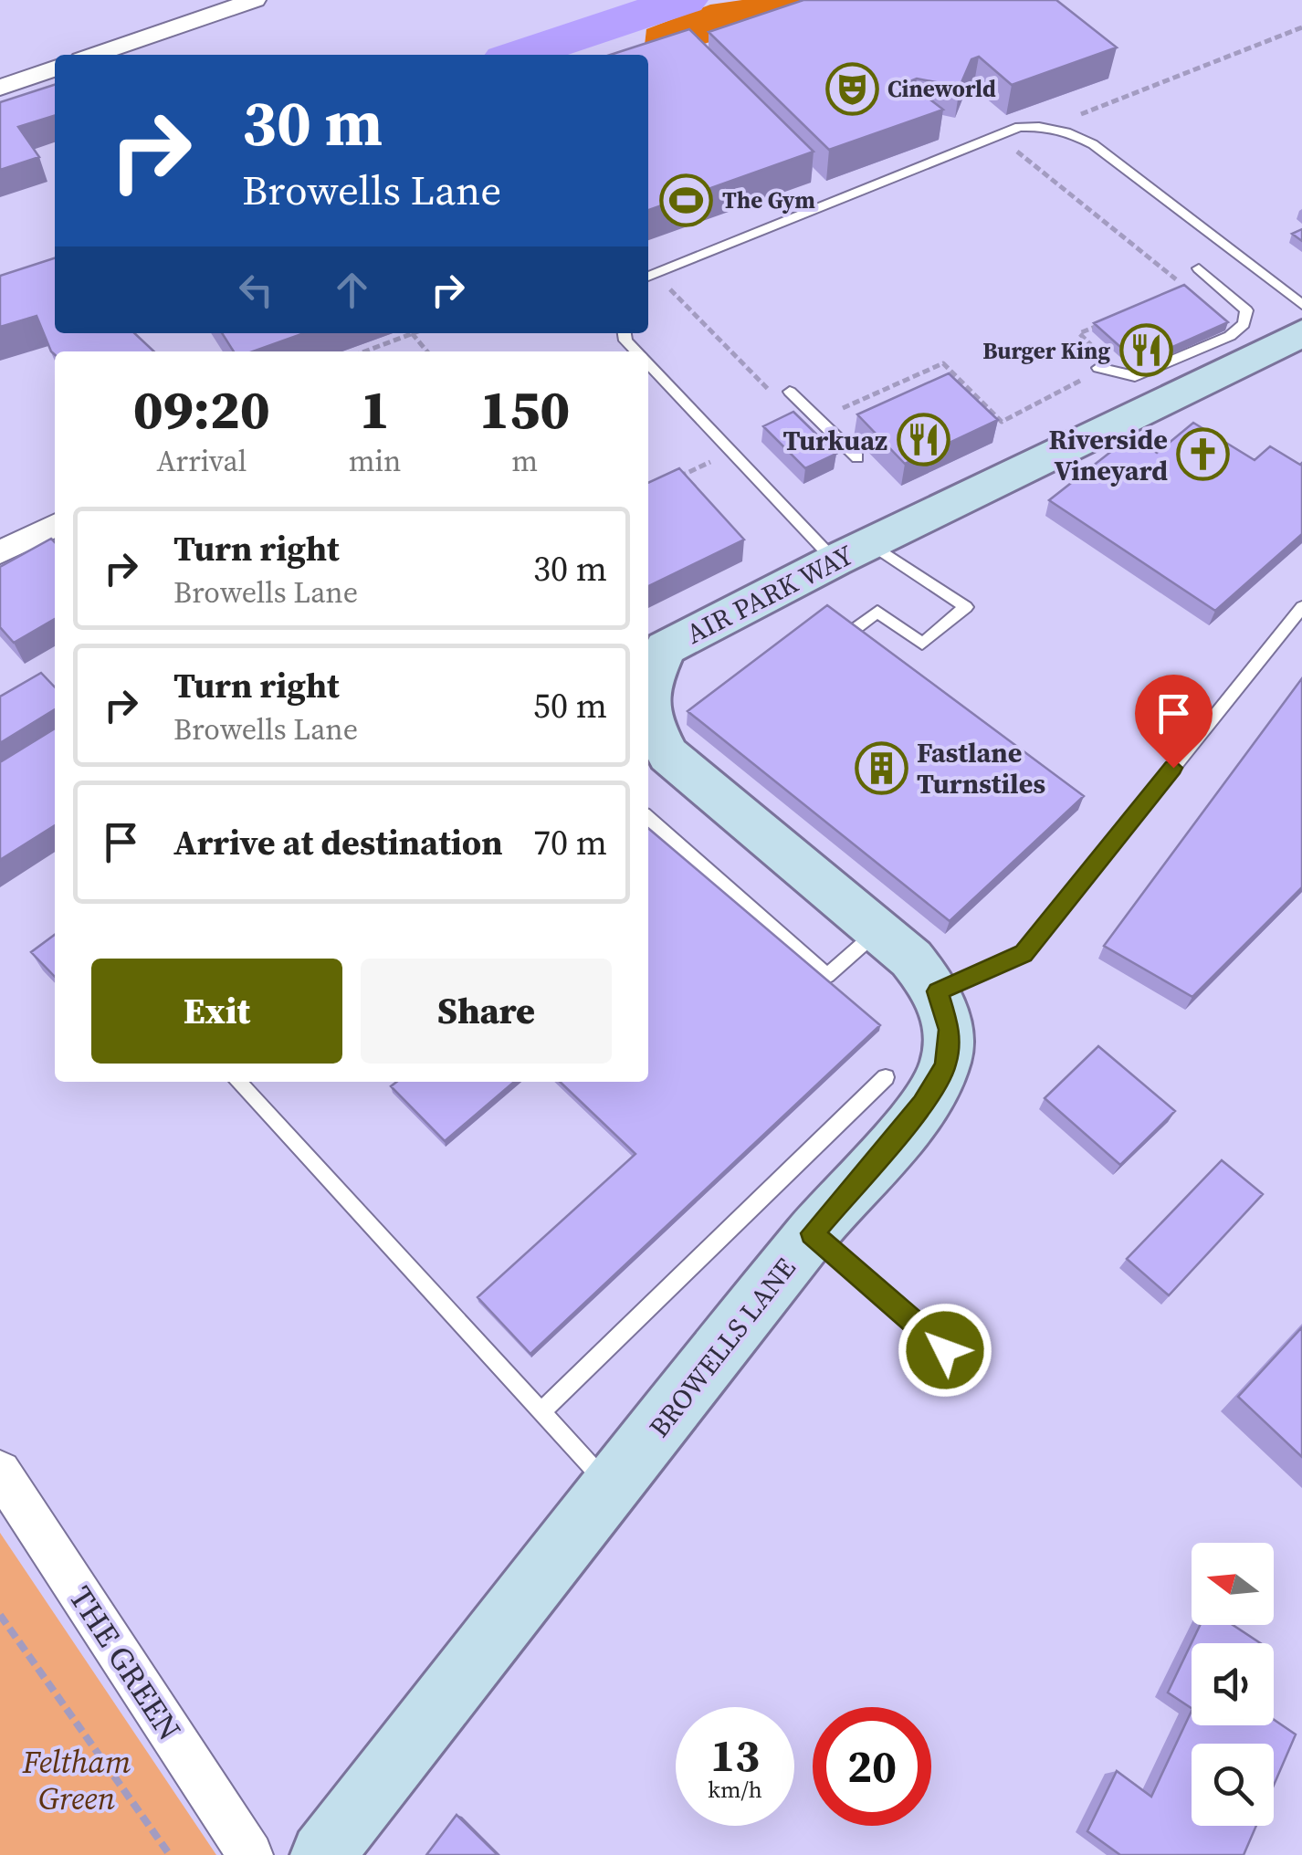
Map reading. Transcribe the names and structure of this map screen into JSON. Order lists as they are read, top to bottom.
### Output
{
  "streets": {
    "street": ["AIR PARK WAY", "BROWELLS LANE", "THE GREEN"]
  },
  "crossings": [
    ["AIR PARK WAY", "BROWELLS LANE"]
  ],
  "parks": ["Feltham Green"],
  "places": {
    "theatre": ["Cineworld"],
    "sports": ["The Gym"],
    "restaurant": ["Burger King", "Turkuaz"],
    "church": ["Riverside Vineyard"],
    "building": ["Fastlane Turnstiles"]
  },
  "north": "left",
  "page": {
    "turn": ["30 m", "Browells Lane"],
    "eta": [
      "09:20",
      "Arrival",
      "1",
      "min",
      "150",
      "m"
    ],
    "list": [
      {
        "name": "Turn right",
        "note": "Browells Lane",
        "value": "30 m"
      },
      {
        "name": "Turn right",
        "note": "Browells Lane",
        "value": "50 m"
      },
      {
        "name": "Arrive at destination",
        "value": "70 m"
      }
    ],
    "buttons": ["Exit", "Share"],
    "speed": "13 km/h",
    "limit": "20"
  }
}
